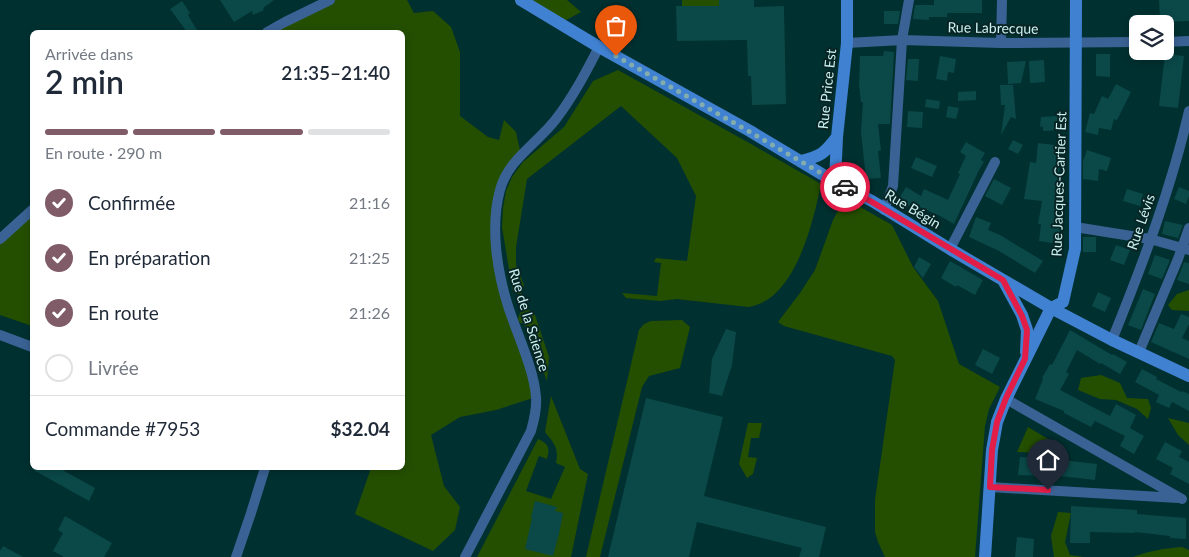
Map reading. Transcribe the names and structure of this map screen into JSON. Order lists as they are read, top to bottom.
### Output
{
  "streets": {
    "street": [
      "Rue Labrecque",
      "Rue Price Est",
      "Rue Jacques-Cartier Est",
      "Rue Bégin",
      "Rue Lévis",
      "Rue de la Science"
    ]
  },
  "crossings": [
    ["Rue Labrecque", "Rue Price Est"],
    ["Rue Labrecque", "Rue Jacques-Cartier Est"],
    ["Rue Price Est", "Rue Bégin"],
    ["Rue Jacques-Cartier Est", "Rue Bégin"],
    ["Rue Bégin", "Rue Lévis"],
    ["Rue Bégin", "Rue de la Science"]
  ],
  "page": {
    "heading": ["2 min", "Arrivée dans", "21:35–21:40"],
    "panel": ["Commande #7953", "$32.04"],
    "bar": "En route · 290 m",
    "list": [
      ["Confirmée", "21:16"],
      ["En préparation", "21:25"],
      ["En route", "21:26"],
      "Livrée"
    ]
  }
}
